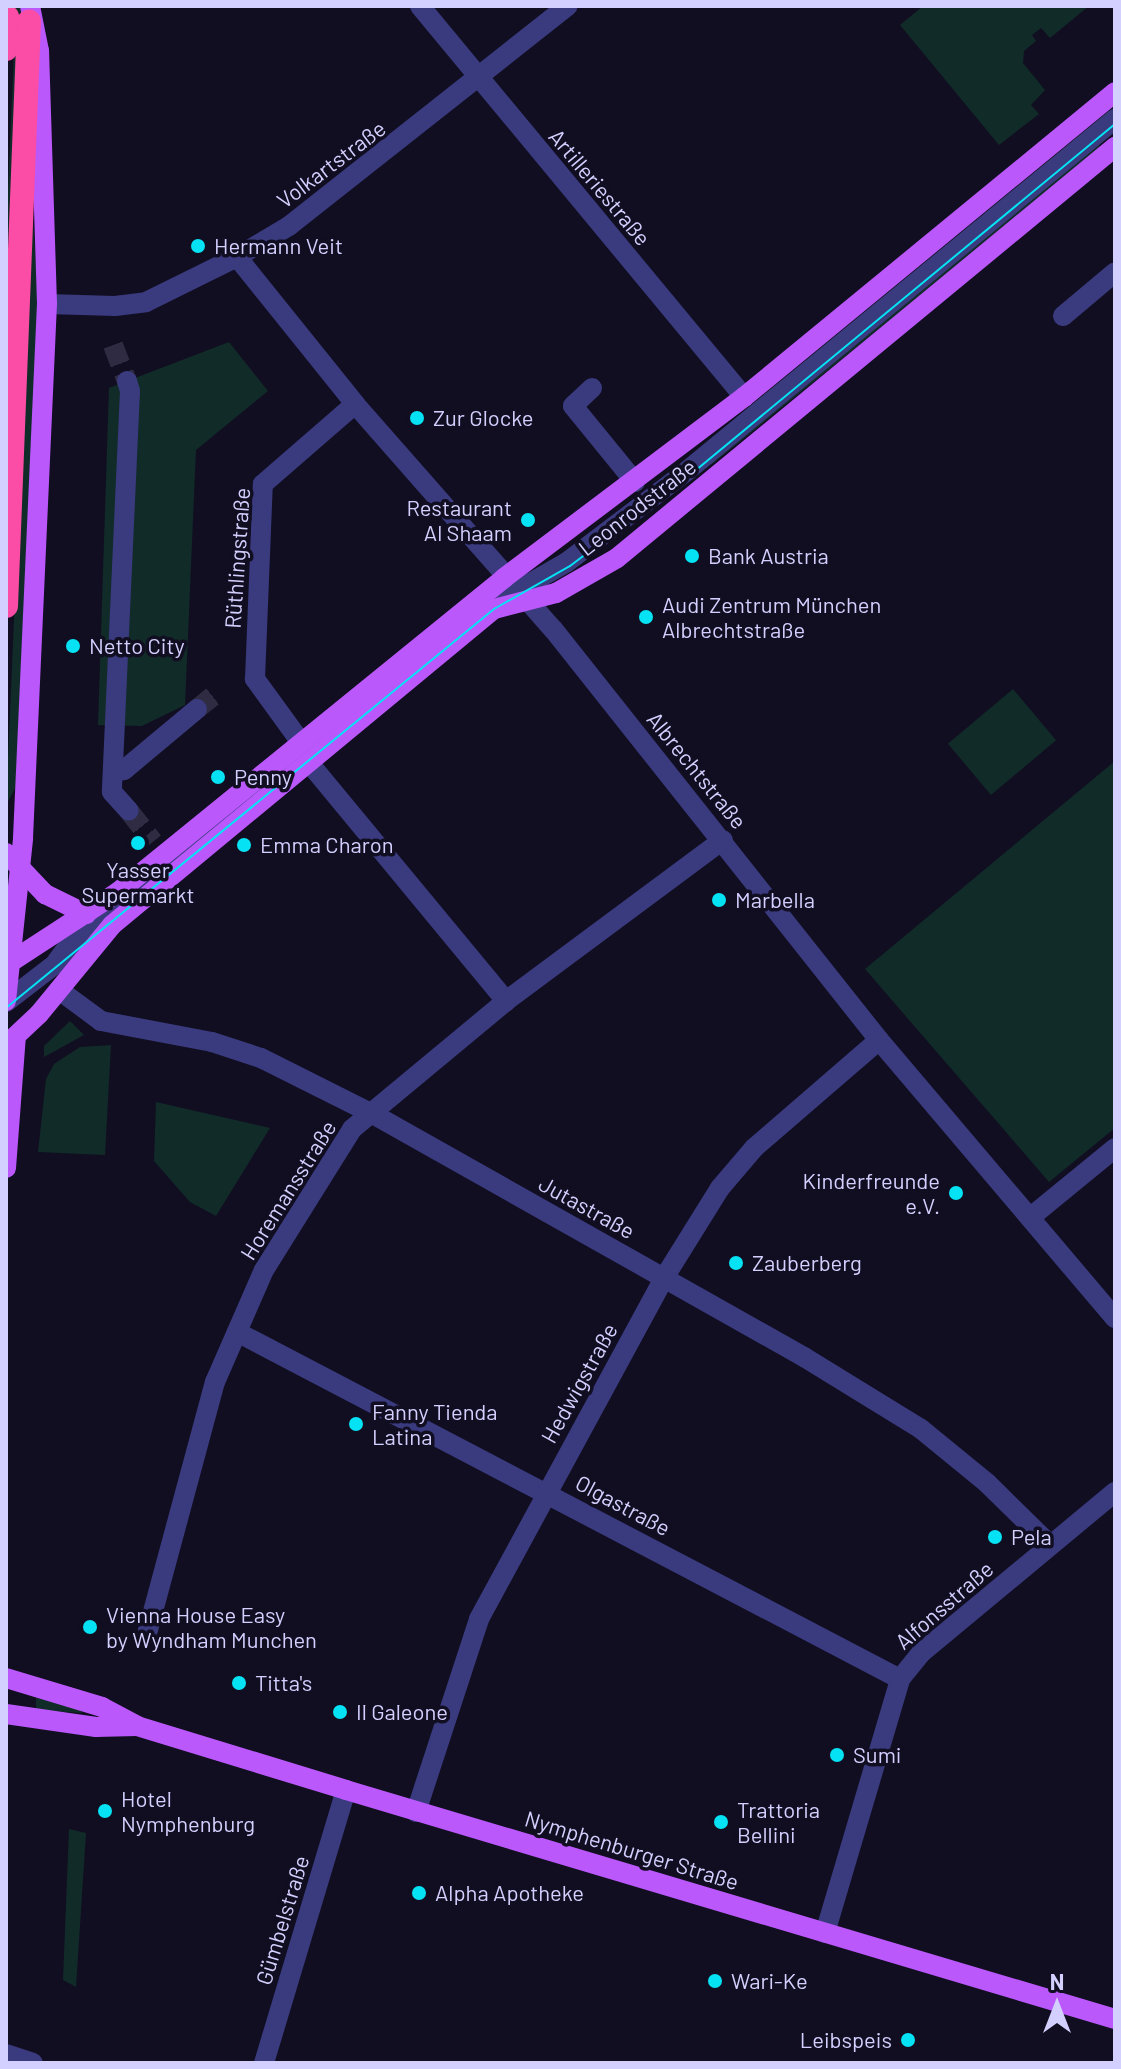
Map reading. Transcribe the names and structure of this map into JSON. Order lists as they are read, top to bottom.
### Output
{
  "streets": {
    "main road": ["Leonrodstraße", "Nymphenburger Straße"],
    "street": [
      "Volkartstraße",
      "Artilleriestraße",
      "Rüthlingstraße",
      "Albrechtstraße",
      "Horemansstraße",
      "Jutastraße",
      "Hedwigstraße",
      "Olgastraße",
      "Alfonsstraße",
      "Gümbelstraße"
    ]
  },
  "crossings": [
    ["Volkartstraße", "Artilleriestraße"],
    ["Volkartstraße", "Albrechtstraße"],
    ["Artilleriestraße", "Leonrodstraße"],
    ["Leonrodstraße", "Rüthlingstraße"],
    ["Leonrodstraße", "Albrechtstraße"],
    ["Leonrodstraße", "Jutastraße"],
    ["Rüthlingstraße", "Albrechtstraße"],
    ["Albrechtstraße", "Horemansstraße"],
    ["Albrechtstraße", "Hedwigstraße"],
    ["Horemansstraße", "Jutastraße"],
    ["Horemansstraße", "Olgastraße"],
    ["Jutastraße", "Hedwigstraße"],
    ["Jutastraße", "Alfonsstraße"],
    ["Hedwigstraße", "Olgastraße"],
    ["Hedwigstraße", "Nymphenburger Straße"],
    ["Olgastraße", "Alfonsstraße"],
    ["Alfonsstraße", "Nymphenburger Straße"],
    ["Nymphenburger Straße", "Gümbelstraße"]
  ],
  "places": [
    "Hermann Veit",
    "Zur Glocke",
    "Restaurant Al Shaam",
    "Bank Austria",
    "Audi Zentrum München Albrechtstraße",
    "Netto City",
    "Penny",
    "Yasser Supermarkt",
    "Emma Charon",
    "Marbella",
    "Kinderfreunde e.V.",
    "Zauberberg",
    "Fanny Tienda Latina",
    "Pela",
    "Vienna House Easy by Wyndham Munchen",
    "Titta's",
    "Il Galeone",
    "Sumi",
    "Hotel Nymphenburg",
    "Trattoria Bellini",
    "Alpha Apotheke",
    "Wari-Ke",
    "Leibspeis"
  ],
  "north": "top"
}
